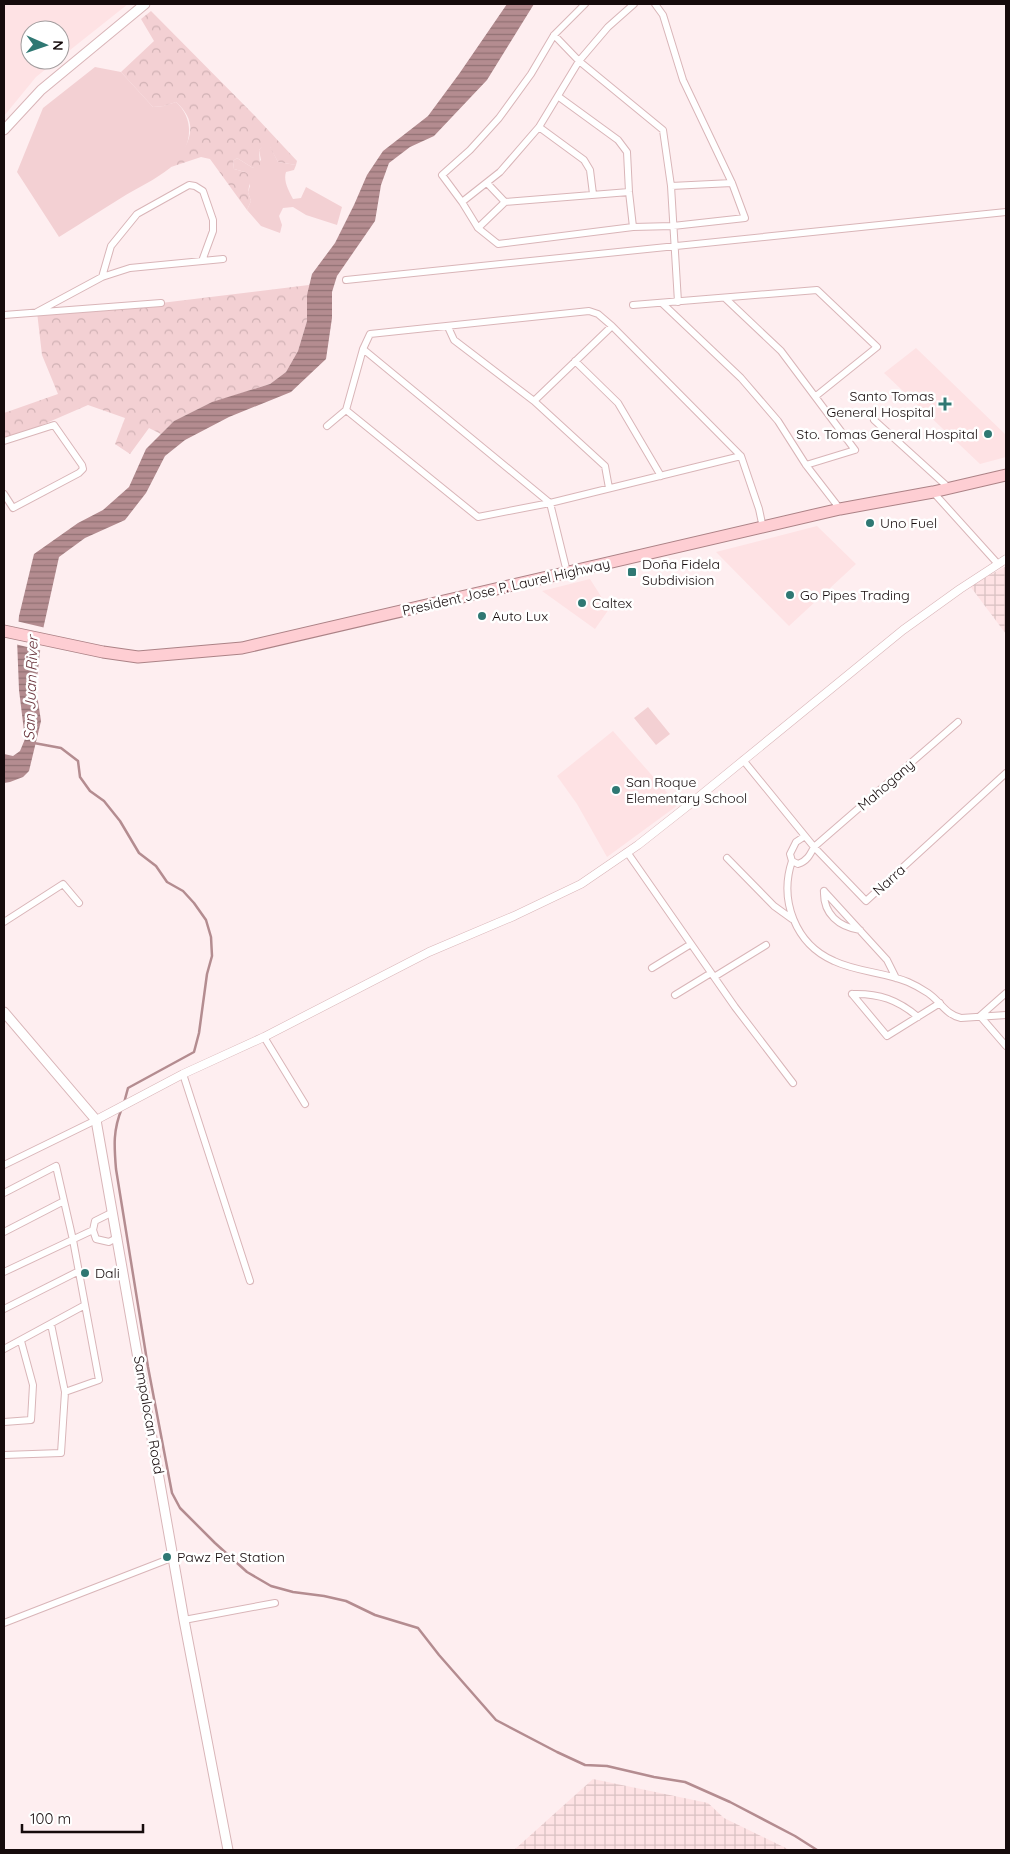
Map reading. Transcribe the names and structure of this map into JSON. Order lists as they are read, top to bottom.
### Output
{
  "streets": {
    "highway": ["President Jose P. Laurel Highway"],
    "main road": ["Sampalocan Road"],
    "street": ["Mahogany", "Narra"]
  },
  "crossings": [
    ["Mahogany", "Narra"]
  ],
  "water": ["San Juan River"],
  "places": {
    "health": ["Santo Tomas General Hospital"],
    "other": [
      "Sto. Tomas General Hospital",
      "Uno Fuel",
      "Go Pipes Trading",
      "Caltex",
      "Auto Lux",
      "San Roque Elementary School",
      "Dali",
      "Pawz Pet Station"
    ],
    "transit": ["Doña Fidela Subdivision"]
  },
  "scale_bar": "100 m",
  "north": "right"
}
